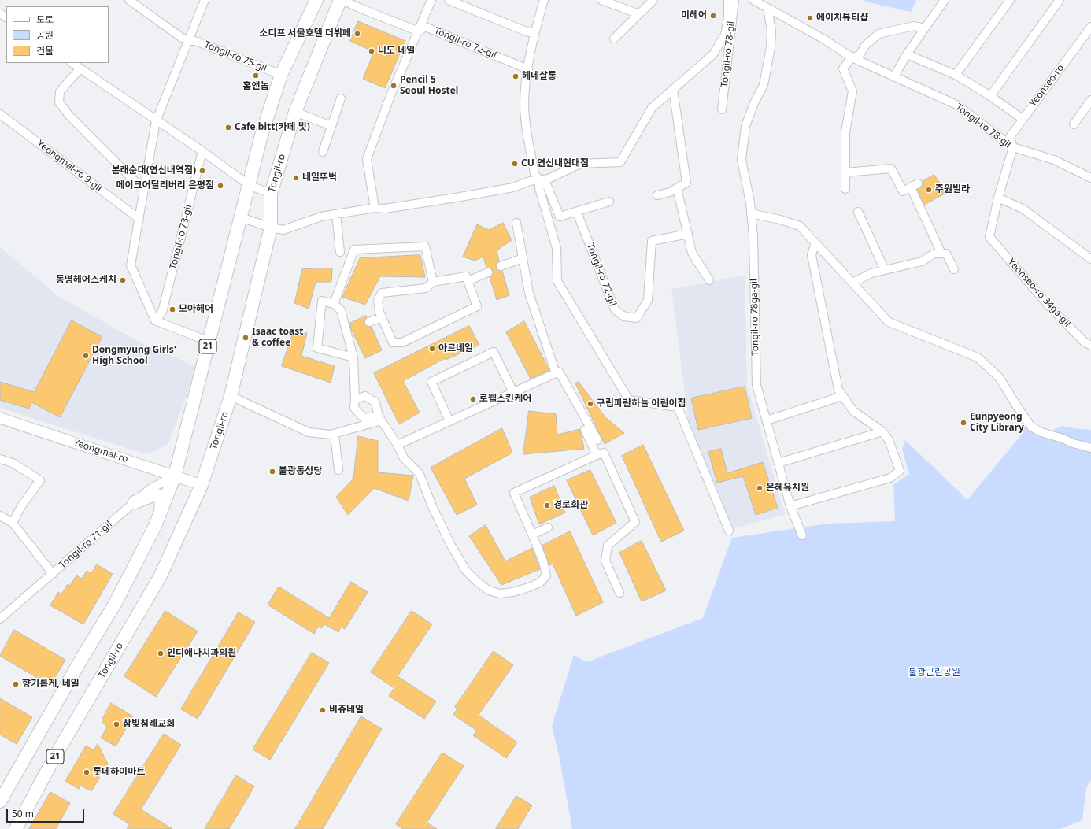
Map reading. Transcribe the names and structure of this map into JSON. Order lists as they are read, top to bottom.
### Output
{
  "streets": {
    "main road": ["Tongil-ro", "21"],
    "street": [
      "Tongil-ro 72-gil",
      "Tongil-ro 78-gil",
      "Tongil-ro 75-gil",
      "Yeonseo-ro",
      "Yeongmal-ro 9-gil",
      "Tongil-ro 73-gil",
      "Yeonseo-ro 34ga-gil",
      "Tongil-ro 78ga-gil",
      "Yeongmal-ro",
      "Tongil-ro 71-gil"
    ]
  },
  "crossings": [
    ["Tongil-ro 78-gil", "Yeonseo-ro"],
    ["Tongil-ro 78-gil", "Yeonseo-ro 34ga-gil"],
    ["Tongil-ro 78-gil", "Tongil-ro 78ga-gil"],
    ["Tongil-ro 75-gil", "21"],
    ["Tongil-ro", "Yeongmal-ro"],
    ["21", "Yeongmal-ro"],
    ["21", "Tongil-ro 71-gil"],
    ["Yeongmal-ro", "Tongil-ro 71-gil"]
  ],
  "parks": ["불광근린공원"],
  "places": [
    "미헤어",
    "에이치뷰티샵",
    "소디프 서울호텔 더뷔페",
    "니도 네일",
    "홉앤놉",
    "헤네살롱",
    "Pencil 5 Seoul Hostel",
    "Cafe bitt(카페 빛)",
    "CU 연신내현대점",
    "본래순대(연신내역점)",
    "네일뚜벅",
    "메이크어딜리버리 은평점",
    "주원빌라",
    "동명헤어스케치",
    "모아헤어",
    "Isaac toast & coffee",
    "아르네일",
    "Dongmyung Girls' High School",
    "로웰스킨케어",
    "구립파란하늘 어린이집",
    "Eunpyeong City Library",
    "불광동성당",
    "은혜유치원",
    "경로회관",
    "인디애나치과의원",
    "향기롭게, 네일",
    "비쥬네일",
    "참빛침례교회",
    "롯데하이마트"
  ],
  "legend": ["도로", "공원", "건물"],
  "scale_bar": "50 m"
}
